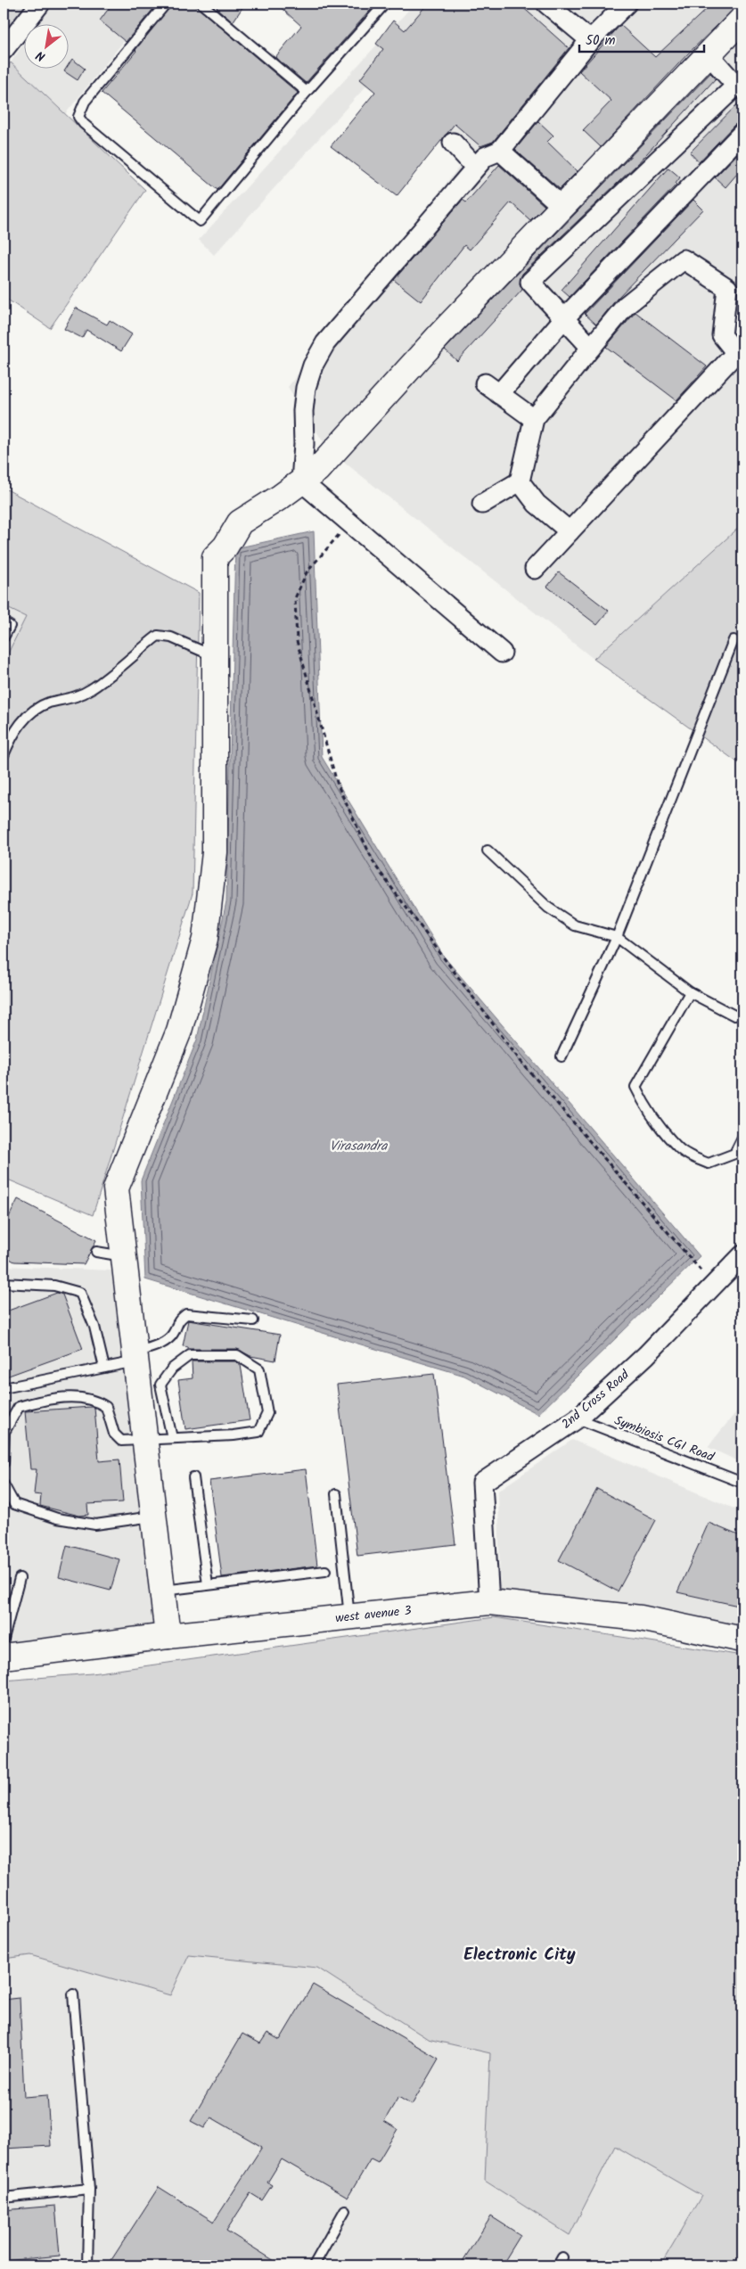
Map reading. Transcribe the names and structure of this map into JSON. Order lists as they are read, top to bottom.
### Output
{
  "streets": {
    "street": ["2nd Cross Road", "west avenue 3"],
    "lane": ["Symbiosis CGI Road"]
  },
  "crossings": [
    ["2nd Cross Road", "Symbiosis CGI Road"],
    ["2nd Cross Road", "west avenue 3"]
  ],
  "districts": ["Electronic City"],
  "water": ["Virasandra"],
  "scale_bar": "50 m",
  "north": "bottom left"
}
